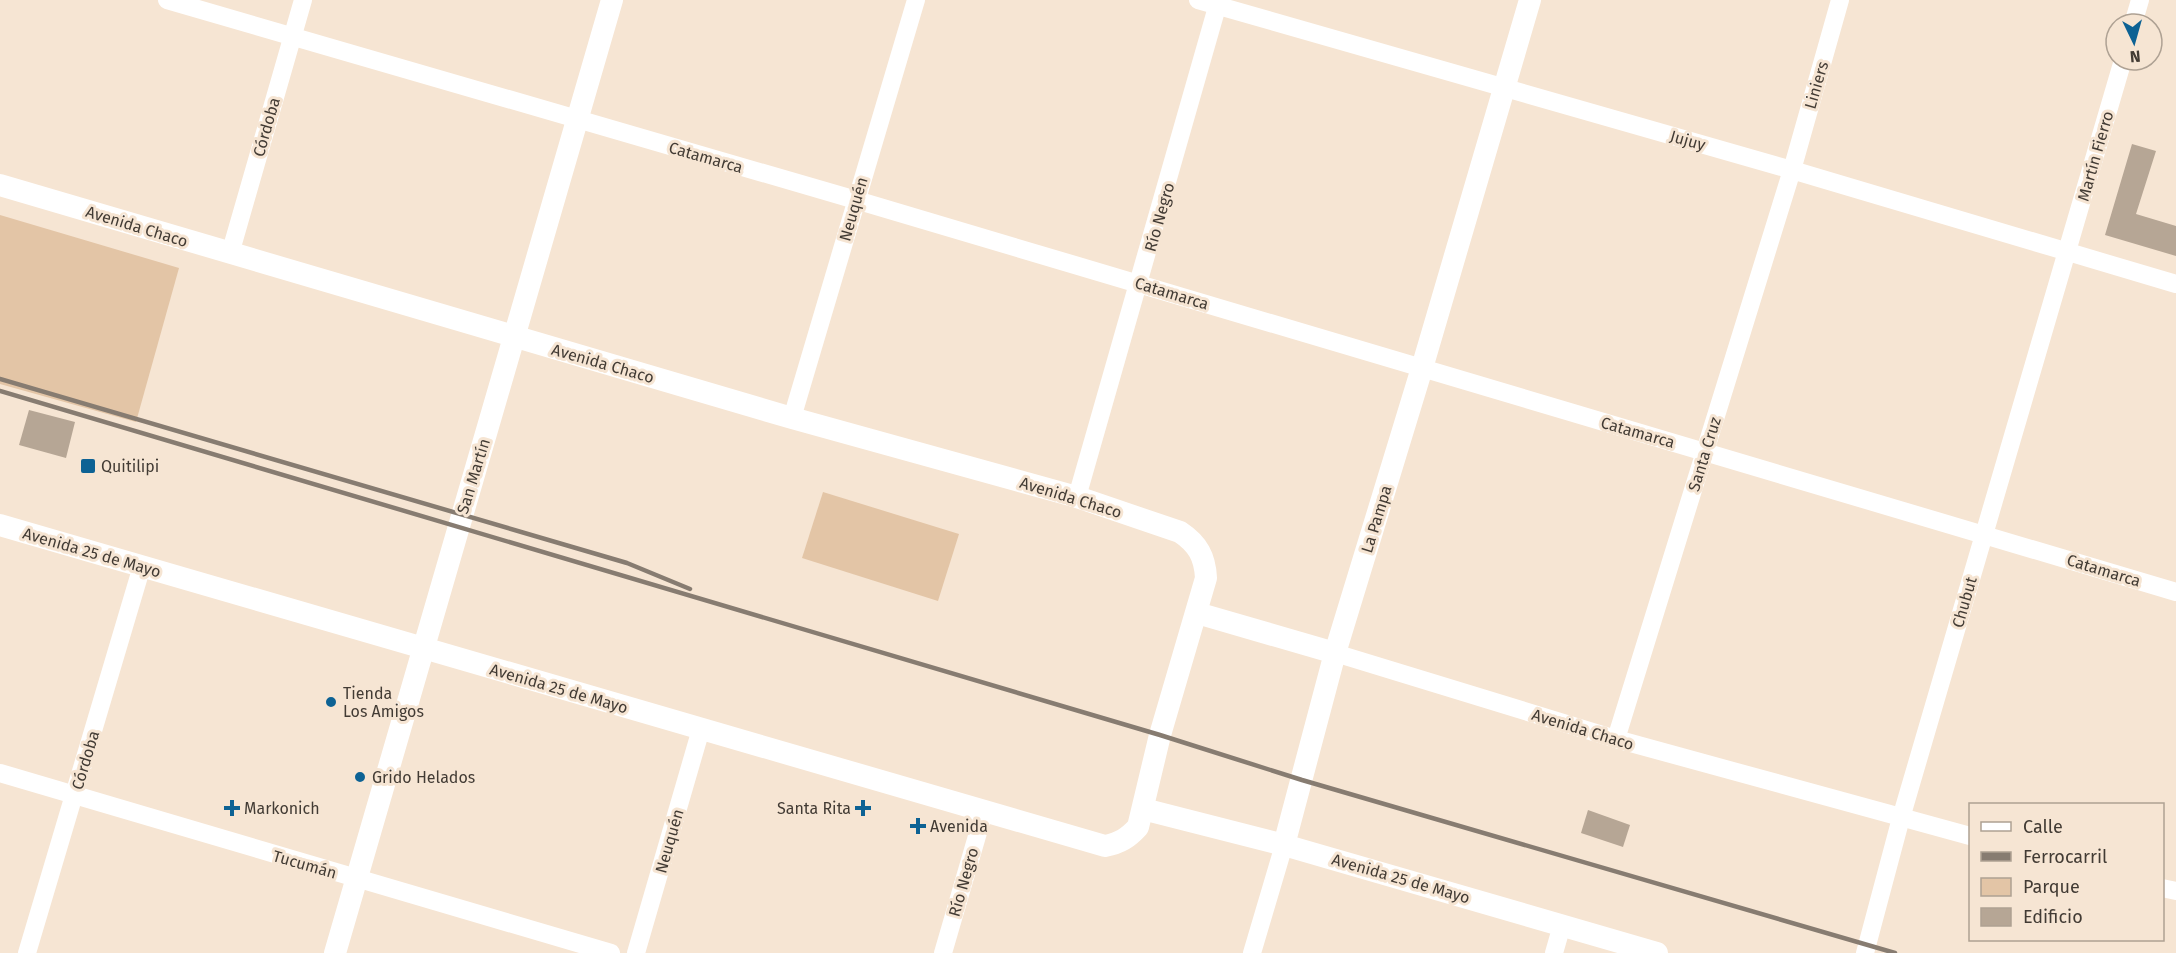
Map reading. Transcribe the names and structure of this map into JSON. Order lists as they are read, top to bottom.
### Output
{
  "streets": {
    "street": [
      "Liniers",
      "Córdoba",
      "Jujuy",
      "Martín Fierro",
      "Catamarca",
      "Neuquén",
      "Río Negro",
      "Avenida Chaco",
      "Santa Cruz",
      "San Martín",
      "La Pampa",
      "Avenida 25 de Mayo",
      "Chubut",
      "Tucumán"
    ]
  },
  "crossings": [
    ["Liniers", "Jujuy"],
    ["Liniers", "Santa Cruz"],
    ["Córdoba", "Catamarca"],
    ["Córdoba", "Avenida Chaco"],
    ["Córdoba", "Avenida 25 de Mayo"],
    ["Córdoba", "Tucumán"],
    ["Jujuy", "Martín Fierro"],
    ["Jujuy", "Río Negro"],
    ["Jujuy", "Santa Cruz"],
    ["Jujuy", "La Pampa"],
    ["Jujuy", "Chubut"],
    ["Martín Fierro", "Chubut"],
    ["Catamarca", "Neuquén"],
    ["Catamarca", "Río Negro"],
    ["Catamarca", "Santa Cruz"],
    ["Catamarca", "San Martín"],
    ["Catamarca", "La Pampa"],
    ["Catamarca", "Chubut"],
    ["Neuquén", "Avenida Chaco"],
    ["Neuquén", "Avenida 25 de Mayo"],
    ["Río Negro", "Avenida Chaco"],
    ["Río Negro", "Avenida 25 de Mayo"],
    ["Avenida Chaco", "Santa Cruz"],
    ["Avenida Chaco", "San Martín"],
    ["Avenida Chaco", "La Pampa"],
    ["Avenida Chaco", "Chubut"],
    ["San Martín", "Avenida 25 de Mayo"],
    ["San Martín", "Tucumán"],
    ["La Pampa", "Avenida 25 de Mayo"]
  ],
  "places": {
    "transit": ["Quitilipi"],
    "other": ["Tienda Los Amigos", "Grido Helados"],
    "health": ["Markonich", "Santa Rita", "Avenida"]
  },
  "legend": [
    "Calle",
    "Ferrocarril",
    "Parque",
    "Edificio"
  ],
  "north": "bottom"
}
